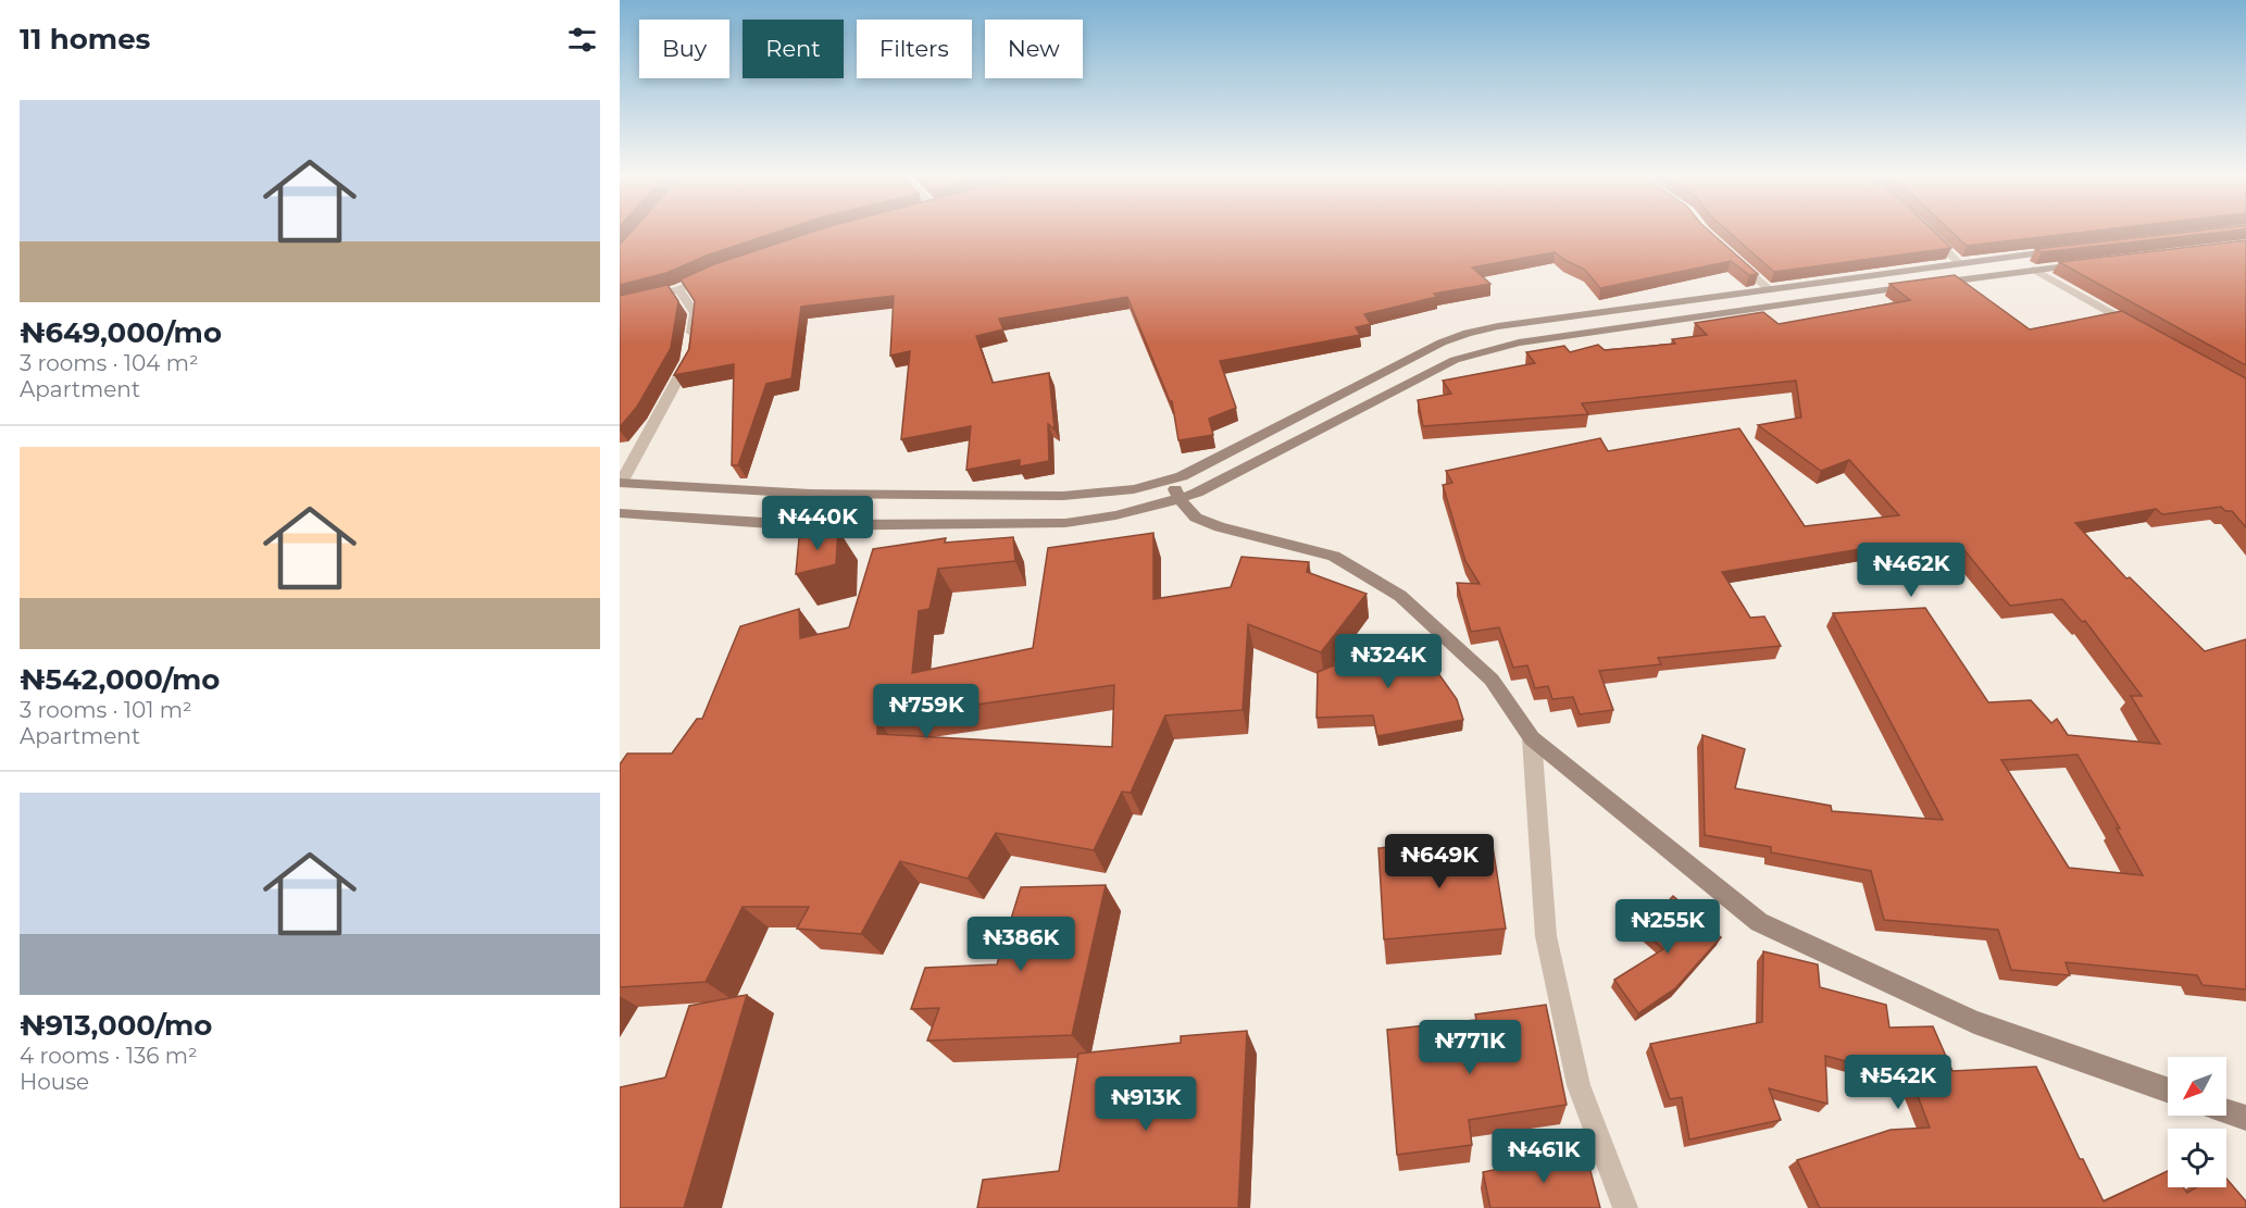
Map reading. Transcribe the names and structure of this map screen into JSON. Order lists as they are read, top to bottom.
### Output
{
  "north": "bottom left",
  "page": {
    "heading": "11 homes",
    "chip": [
      "Buy",
      "Rent",
      "Filters",
      "New"
    ],
    "list": [
      {
        "name": "₦649,000/mo",
        "note": "3 rooms · 104 m² · Apartment"
      },
      {
        "name": "₦542,000/mo",
        "note": "3 rooms · 101 m² · Apartment"
      },
      {
        "name": "₦913,000/mo",
        "note": "4 rooms · 136 m² · House"
      }
    ],
    "price": [
      "₦440K",
      "₦462K",
      "₦324K",
      "₦759K",
      "₦649K",
      "₦255K",
      "₦386K",
      "₦771K",
      "₦542K",
      "₦913K",
      "₦461K"
    ]
  }
}
